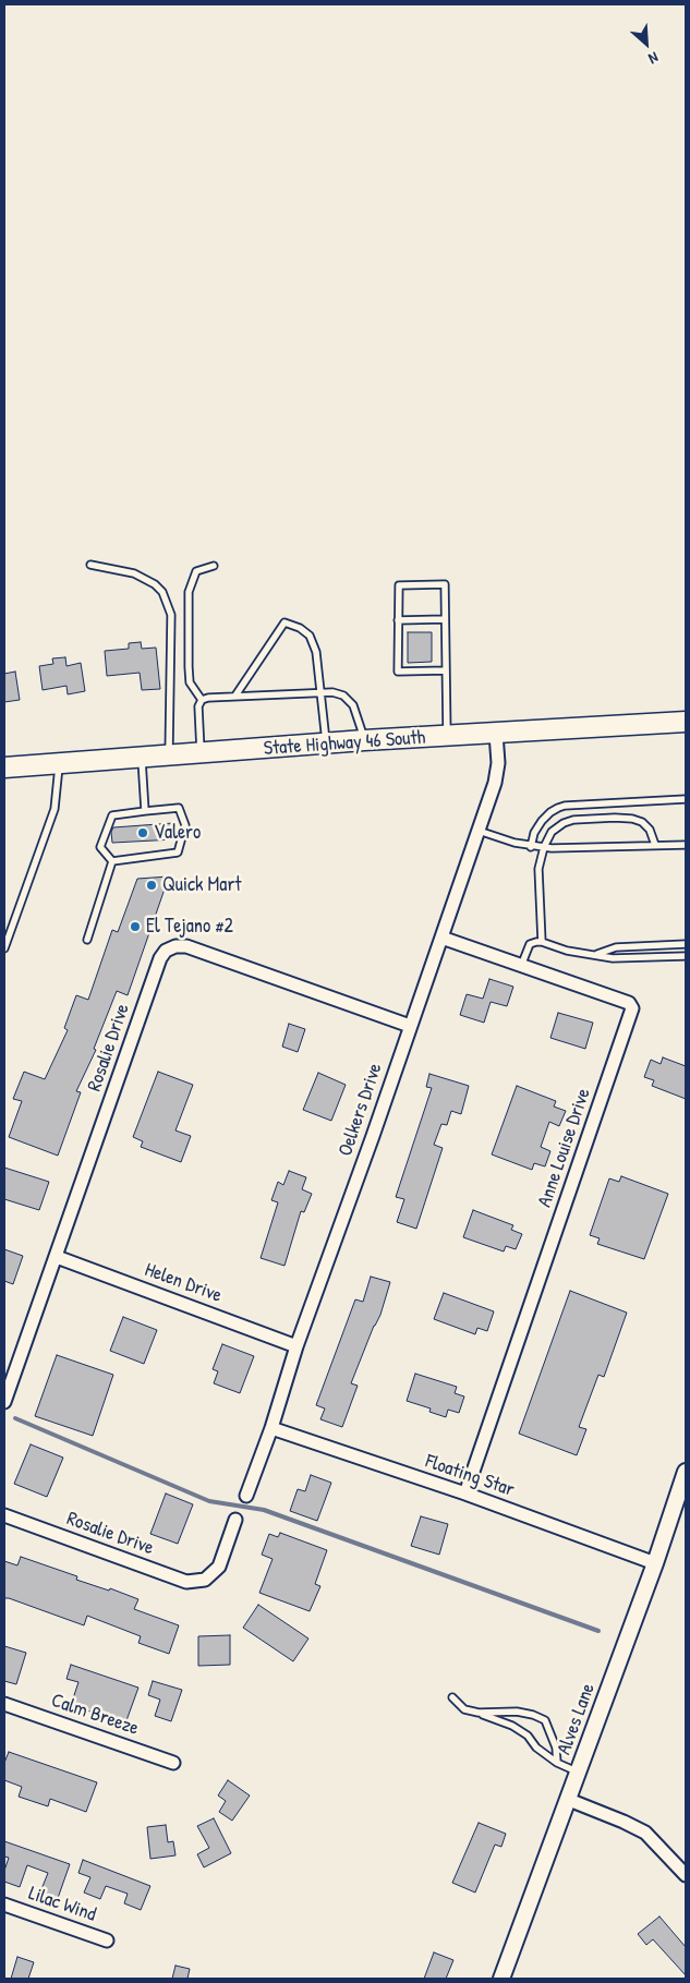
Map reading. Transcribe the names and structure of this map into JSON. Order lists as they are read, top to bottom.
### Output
{
  "streets": {
    "main road": ["State Highway 46 South"],
    "street": [
      "Rosalie Drive",
      "Oelkers Drive",
      "Anne Louise Drive",
      "Helen Drive",
      "Floating Star",
      "Calm Breeze",
      "Alves Lane",
      "Lilac Wind"
    ]
  },
  "crossings": [
    ["State Highway 46 South", "Oelkers Drive"],
    ["Rosalie Drive", "Oelkers Drive"],
    ["Rosalie Drive", "Helen Drive"],
    ["Oelkers Drive", "Anne Louise Drive"],
    ["Oelkers Drive", "Helen Drive"],
    ["Oelkers Drive", "Floating Star"],
    ["Anne Louise Drive", "Floating Star"],
    ["Floating Star", "Alves Lane"]
  ],
  "places": ["Valero", "Quick Mart", "El Tejano #2"],
  "north": "bottom right"
}
